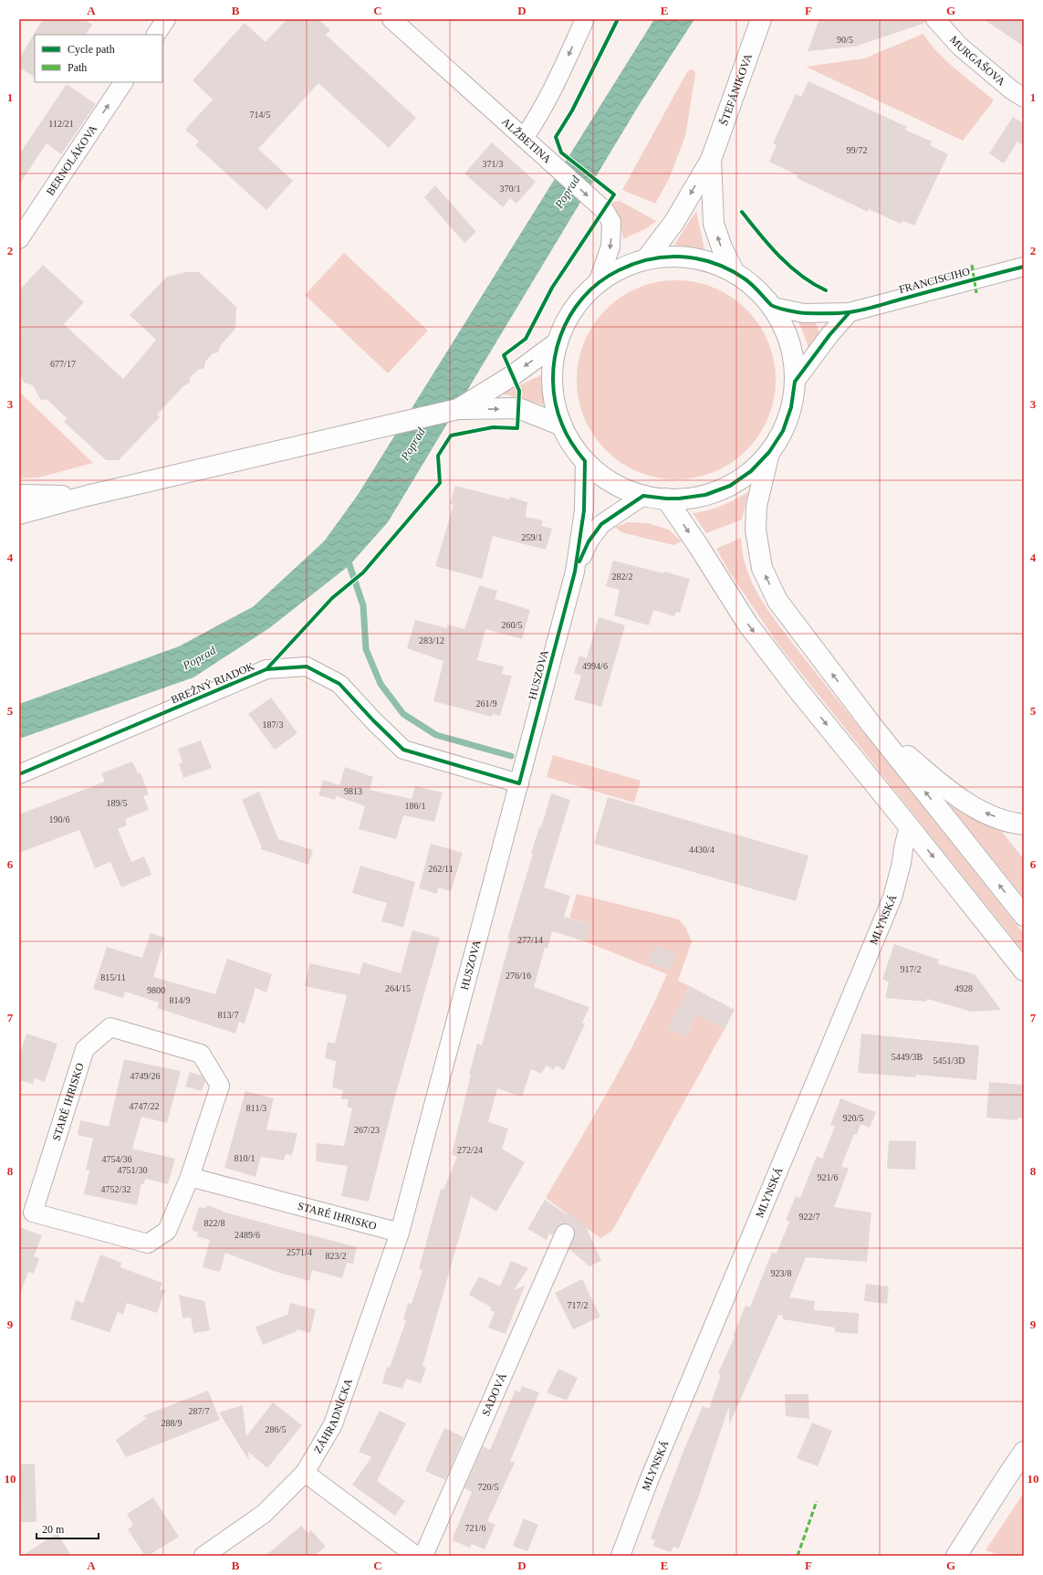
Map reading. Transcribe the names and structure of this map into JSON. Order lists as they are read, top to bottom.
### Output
{
  "streets": {
    "main road": ["ŠTEFÁNIKOVA"],
    "street": [
      "MURGAŠOVA",
      "ALŽBETINA",
      "BERNOLÁKOVA",
      "FRANCISCIHO",
      "HUSZOVA",
      "BREŽNÝ RIADOK",
      "MLYNSKÁ",
      "STARÉ IHRISKO",
      "SADOVÁ",
      "ZÁHRADNÍCKA"
    ]
  },
  "crossings": [
    ["HUSZOVA", "BREŽNÝ RIADOK"],
    ["HUSZOVA", "STARÉ IHRISKO"],
    ["HUSZOVA", "ZÁHRADNÍCKA"],
    ["STARÉ IHRISKO", "ZÁHRADNÍCKA"]
  ],
  "one_way": ["ALŽBETINA", "BERNOLÁKOVA"],
  "water": ["Poprad"],
  "house_numbers": [
    "90/5",
    "714/5",
    "112/21",
    "99/72",
    "371/3",
    "370/1",
    "677/17",
    "259/1",
    "282/2",
    "260/5",
    "283/12",
    "4994/6",
    "261/9",
    "187/3",
    "9813",
    "189/5",
    "186/1",
    "190/6",
    "4430/4",
    "262/11",
    "277/14",
    "917/2",
    "276/16",
    "815/11",
    "264/15",
    "4928",
    "9800",
    "814/9",
    "813/7",
    "5449/3B",
    "5451/3D",
    "4749/26",
    "4747/22",
    "811/3",
    "920/5",
    "267/23",
    "272/24",
    "810/1",
    "4754/36",
    "4751/30",
    "921/6",
    "4752/32",
    "922/7",
    "822/8",
    "2489/6",
    "2571/4",
    "823/2",
    "923/8",
    "717/2",
    "287/7",
    "288/9",
    "286/5",
    "720/5",
    "721/6"
  ],
  "legend": ["Cycle path", "Path"],
  "scale_bar": "20 m",
  "grid": {
    "columns": [
      "A",
      "B",
      "C",
      "D",
      "E",
      "F",
      "G"
    ],
    "rows": [
      "1",
      "2",
      "3",
      "4",
      "5",
      "6",
      "7",
      "8",
      "9",
      "10"
    ]
  }
}
